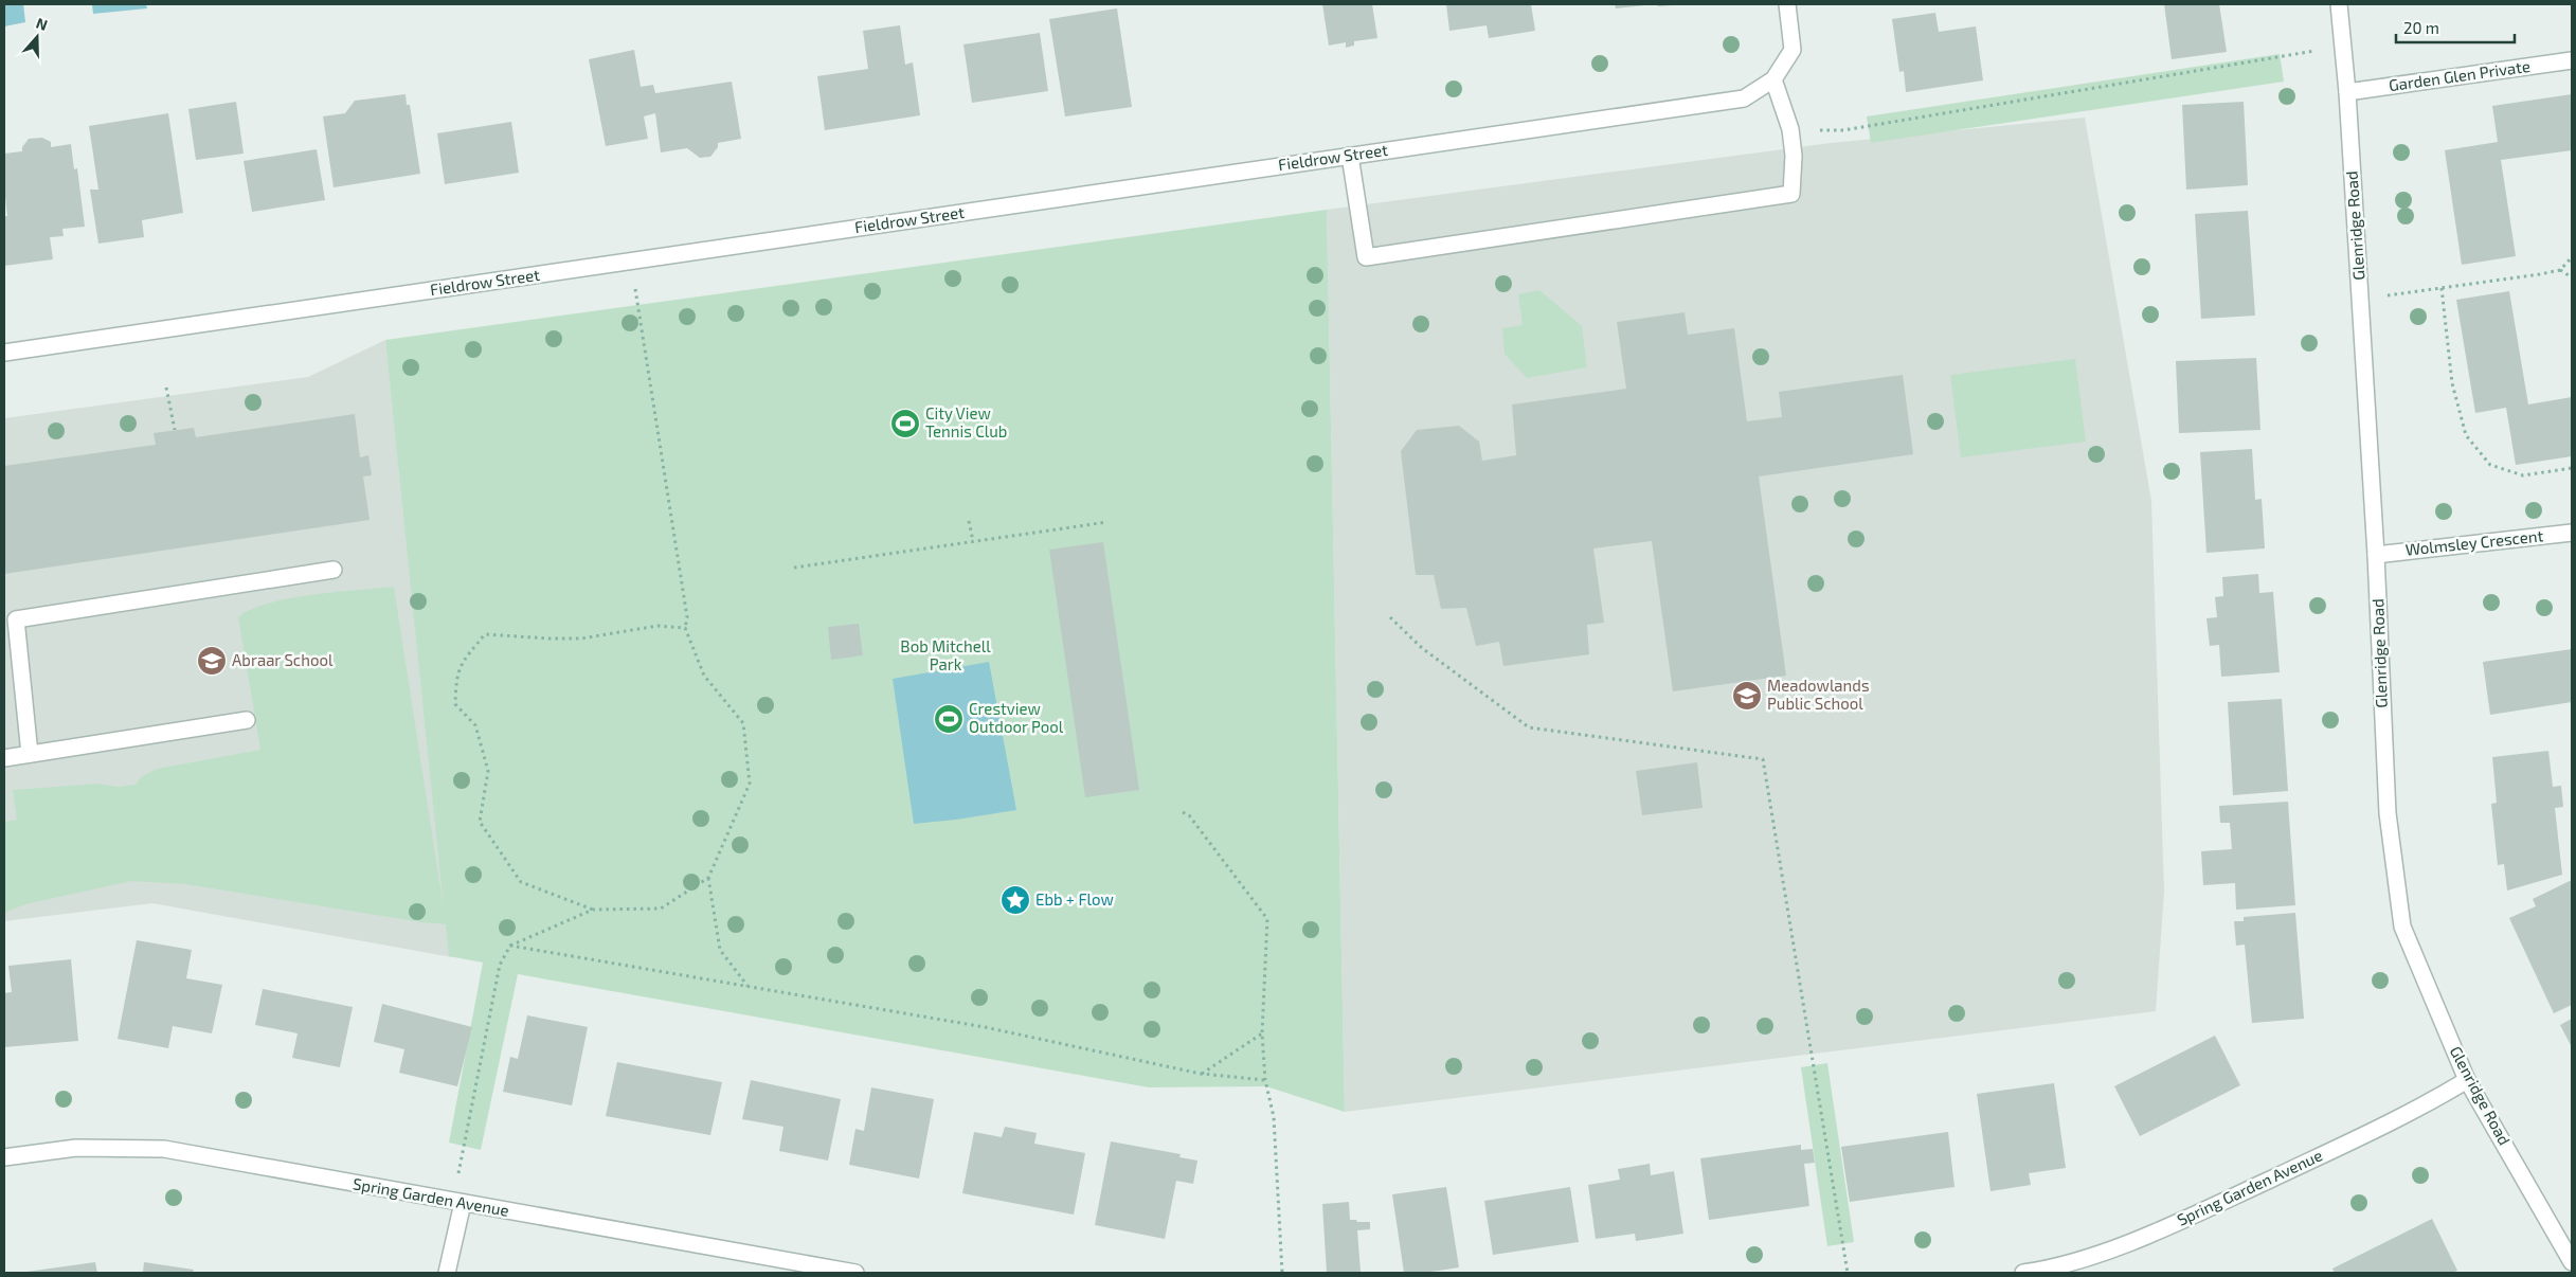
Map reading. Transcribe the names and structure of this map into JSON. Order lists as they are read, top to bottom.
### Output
{
  "streets": {
    "street": [
      "Garden Glen Private",
      "Fieldrow Street",
      "Glenridge Road",
      "Wolmsley Crescent",
      "Spring Garden Avenue"
    ]
  },
  "crossings": [
    ["Garden Glen Private", "Glenridge Road"],
    ["Glenridge Road", "Wolmsley Crescent"],
    ["Glenridge Road", "Spring Garden Avenue"]
  ],
  "parks": ["Bob Mitchell Park"],
  "places": {
    "sports": ["City View Tennis Club", "Crestview Outdoor Pool"],
    "school or university": ["Abraar School", "Meadowlands Public School"],
    "place": ["Ebb + Flow"]
  },
  "scale_bar": "20 m",
  "north": "top"
}
